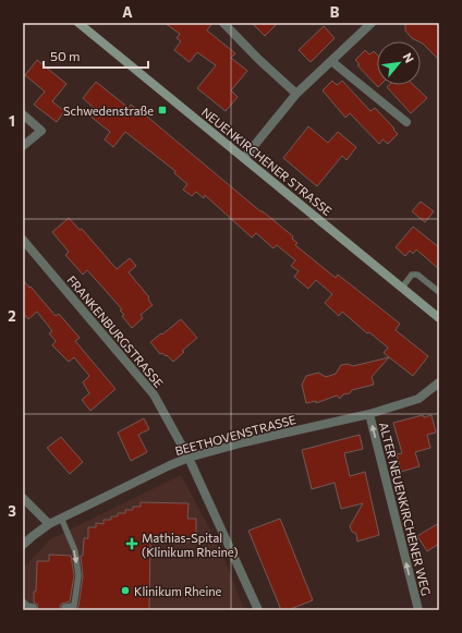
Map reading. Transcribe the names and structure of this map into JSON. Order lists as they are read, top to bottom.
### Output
{
  "streets": {
    "street": [
      "NEUENKIRCHENER STRASSE",
      "FRANKENBURGSTRASSE",
      "BEETHOVENSTRASSE",
      "ALTER NEUENKIRCHENER WEG"
    ]
  },
  "crossings": [
    ["FRANKENBURGSTRASSE", "BEETHOVENSTRASSE"],
    ["BEETHOVENSTRASSE", "ALTER NEUENKIRCHENER WEG"]
  ],
  "one_way": ["ALTER NEUENKIRCHENER WEG"],
  "places": {
    "transit": ["Schwedenstraße"],
    "health": ["Mathias-Spital (Klinikum Rheine)"],
    "other": ["Klinikum Rheine"]
  },
  "scale_bar": "50 m",
  "north": "top right",
  "grid": {
    "columns": ["A", "B"],
    "rows": ["1", "2", "3"]
  }
}
